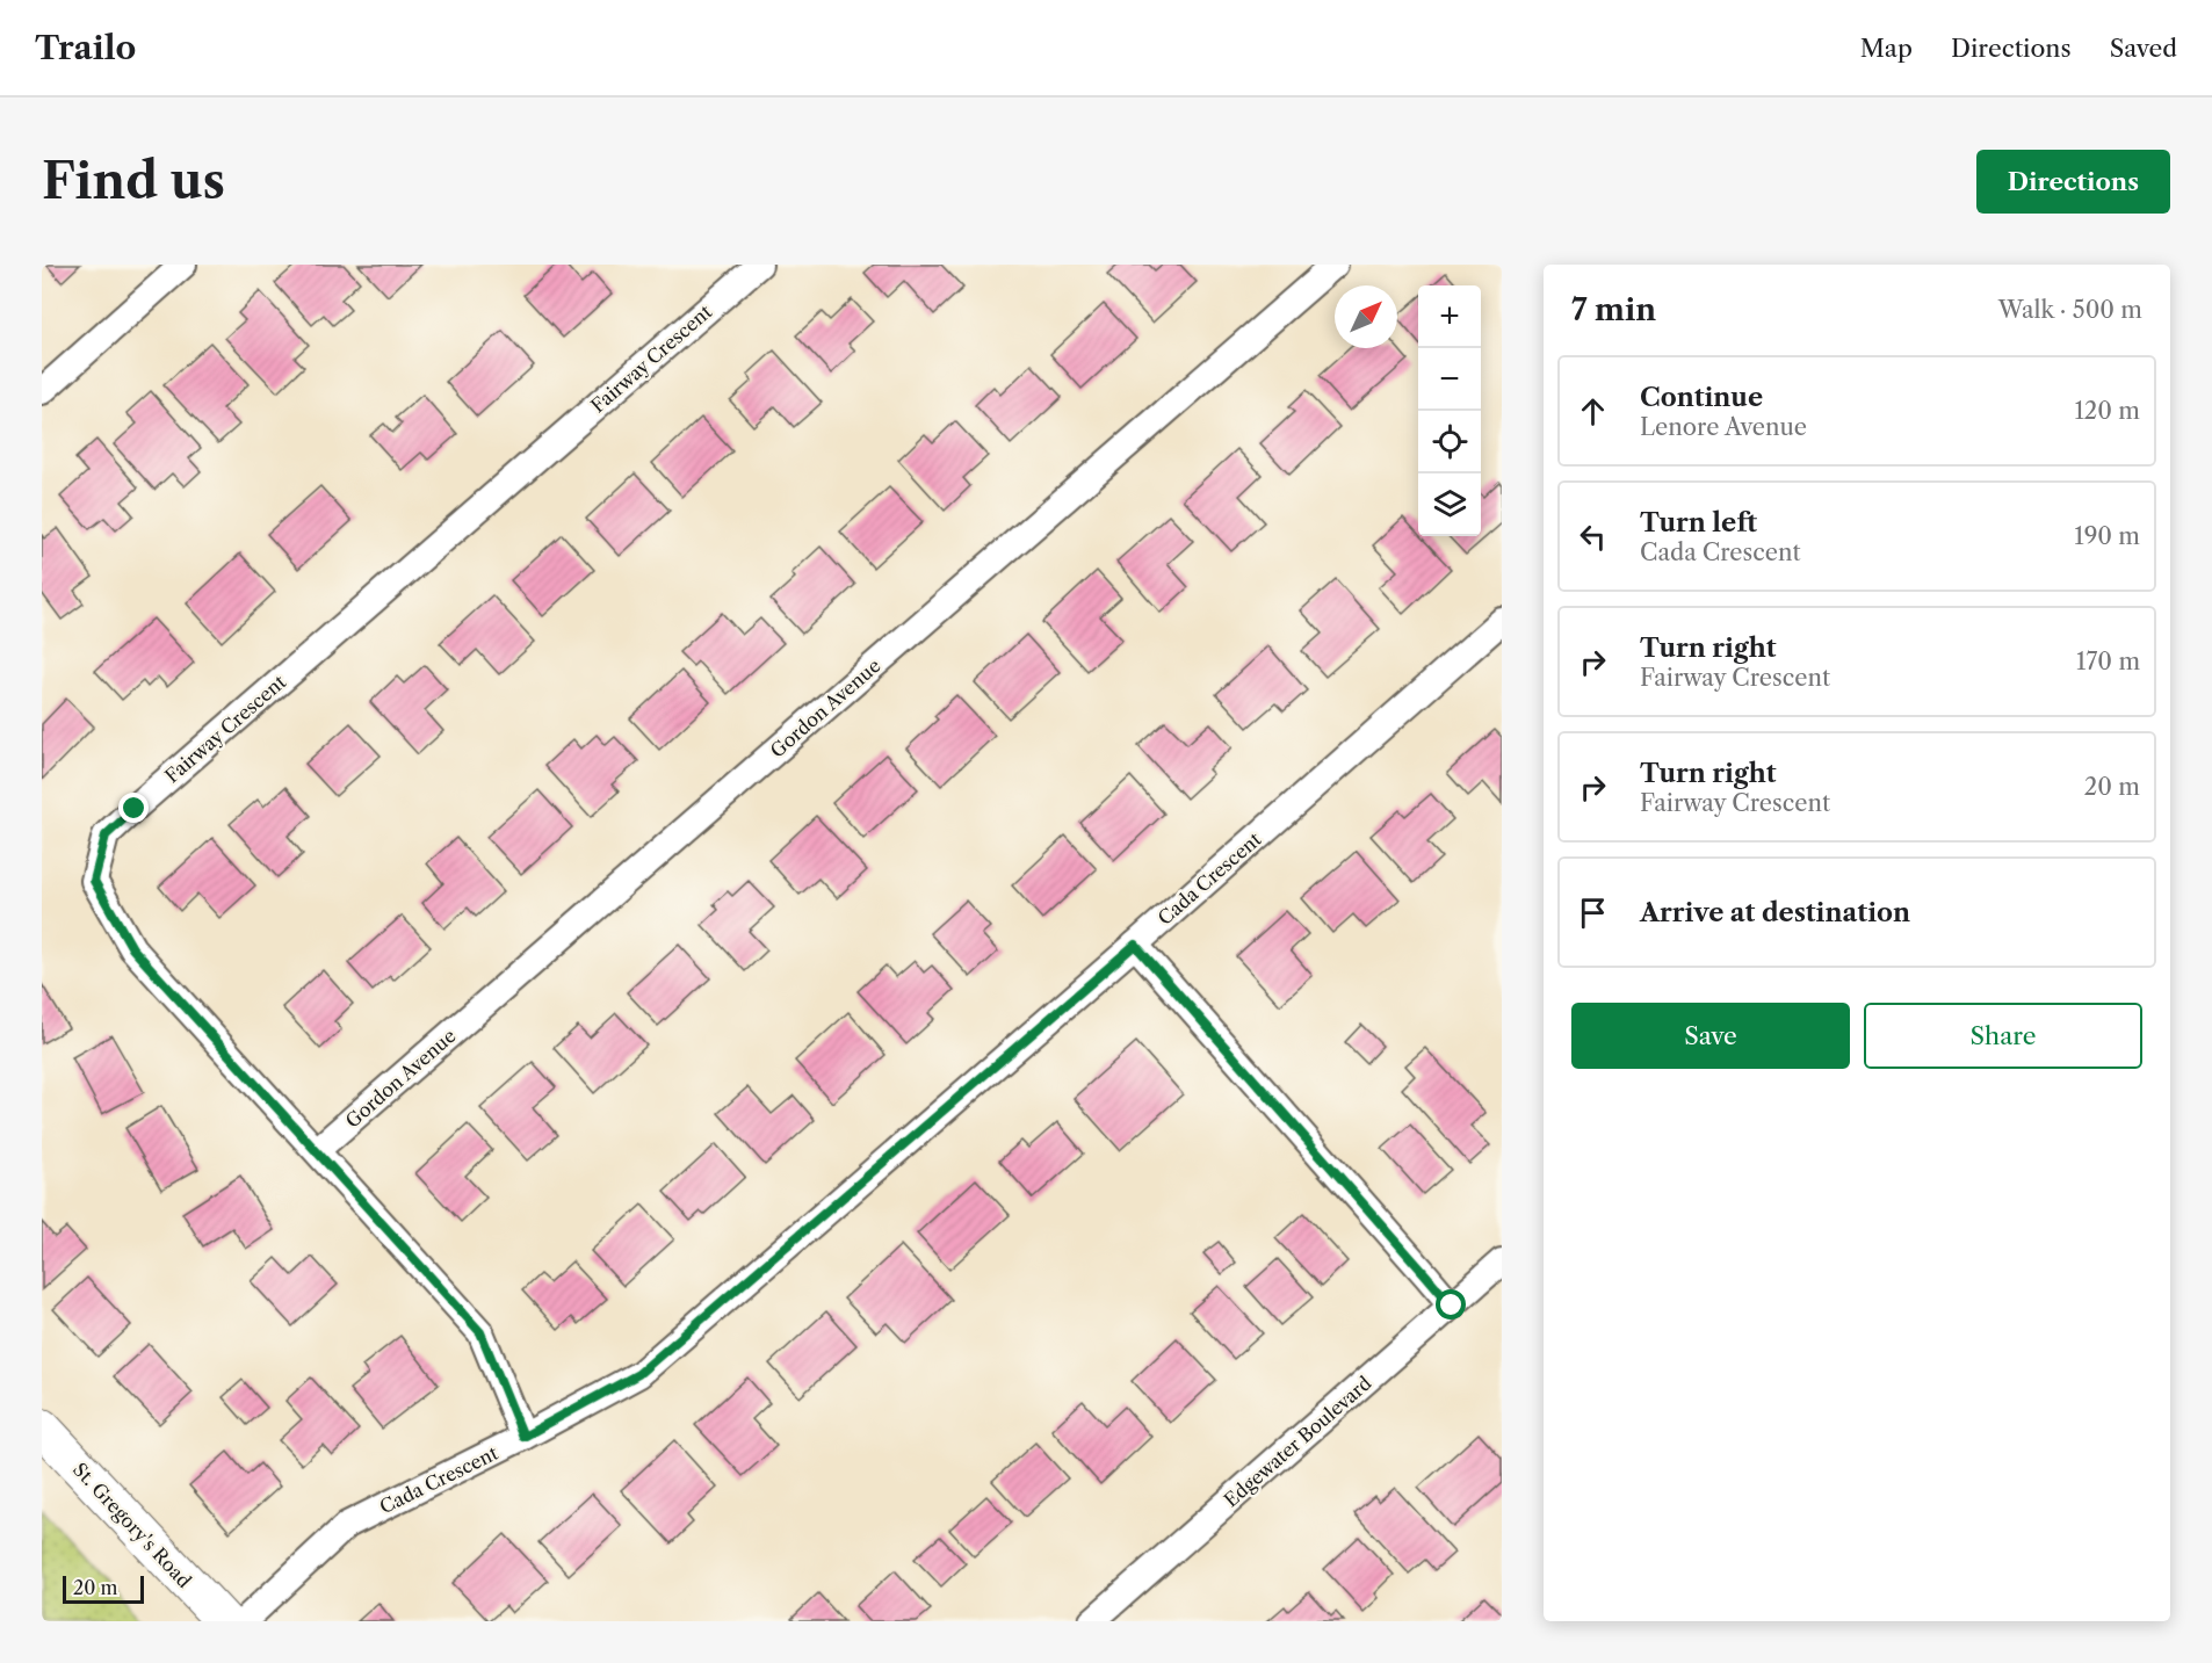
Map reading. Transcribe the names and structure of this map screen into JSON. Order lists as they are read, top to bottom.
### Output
{
  "streets": {
    "street": [
      "Fairway Crescent",
      "Gordon Avenue",
      "Cada Crescent",
      "Edgewater Boulevard",
      "St. Gregory's Road"
    ]
  },
  "crossings": [
    ["Fairway Crescent", "Gordon Avenue"],
    ["Fairway Crescent", "Cada Crescent"]
  ],
  "scale_bar": "20 m",
  "north": "top right",
  "page": {
    "header": "Trailo",
    "nav": ["Map", "Directions", "Saved"],
    "buttons": [
      "Directions",
      ["Save", "Share"]
    ],
    "title": "Find us",
    "heading": ["7 min", "Walk · 500 m"],
    "map_buttons": ["+", "−"],
    "list": [
      ["Continue", "Lenore Avenue", "120 m"],
      ["Turn left", "Cada Crescent", "190 m"],
      ["Turn right", "Fairway Crescent", "170 m"],
      ["Turn right", "Fairway Crescent", "20 m"],
      "Arrive at destination"
    ],
    "scale": "20 m"
  }
}
